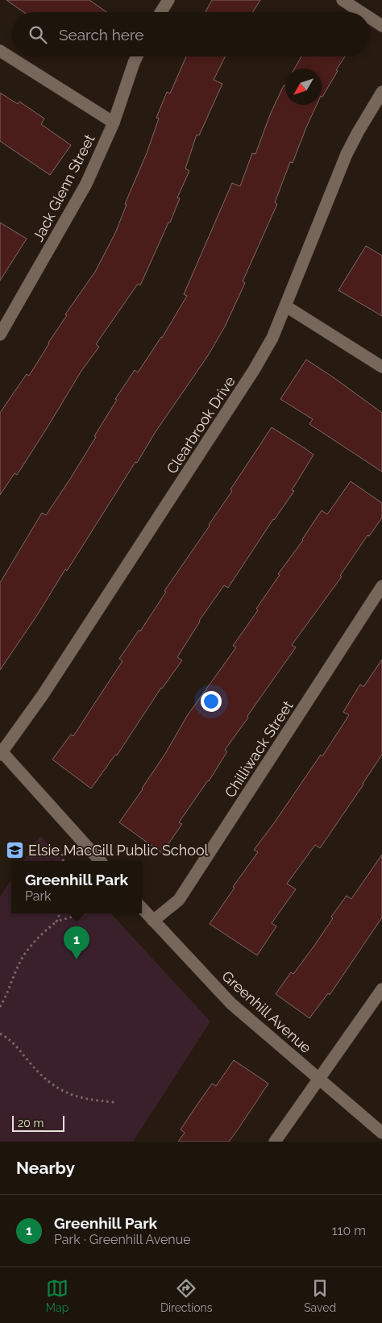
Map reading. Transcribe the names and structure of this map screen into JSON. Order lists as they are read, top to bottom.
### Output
{
  "streets": {
    "street": [
      "Jack Glenn Street",
      "Clearbrook Drive",
      "Chilliwack Street",
      "Greenhill Avenue"
    ]
  },
  "crossings": [
    ["Chilliwack Street", "Greenhill Avenue"]
  ],
  "places": {
    "school or university": ["Elsie MacGill Public School"]
  },
  "scale_bar": "20 m",
  "north": "bottom left",
  "page": {
    "search": "Search here",
    "popup": ["Greenhill Park", "Park"],
    "pins": "1",
    "scale": "20 m",
    "heading": "Nearby",
    "list": [
      {
        "mark": "1",
        "name": "Greenhill Park",
        "note": "Park · Greenhill Avenue",
        "value": "110 m"
      }
    ],
    "nav": ["Map", "Directions", "Saved"]
  }
}
